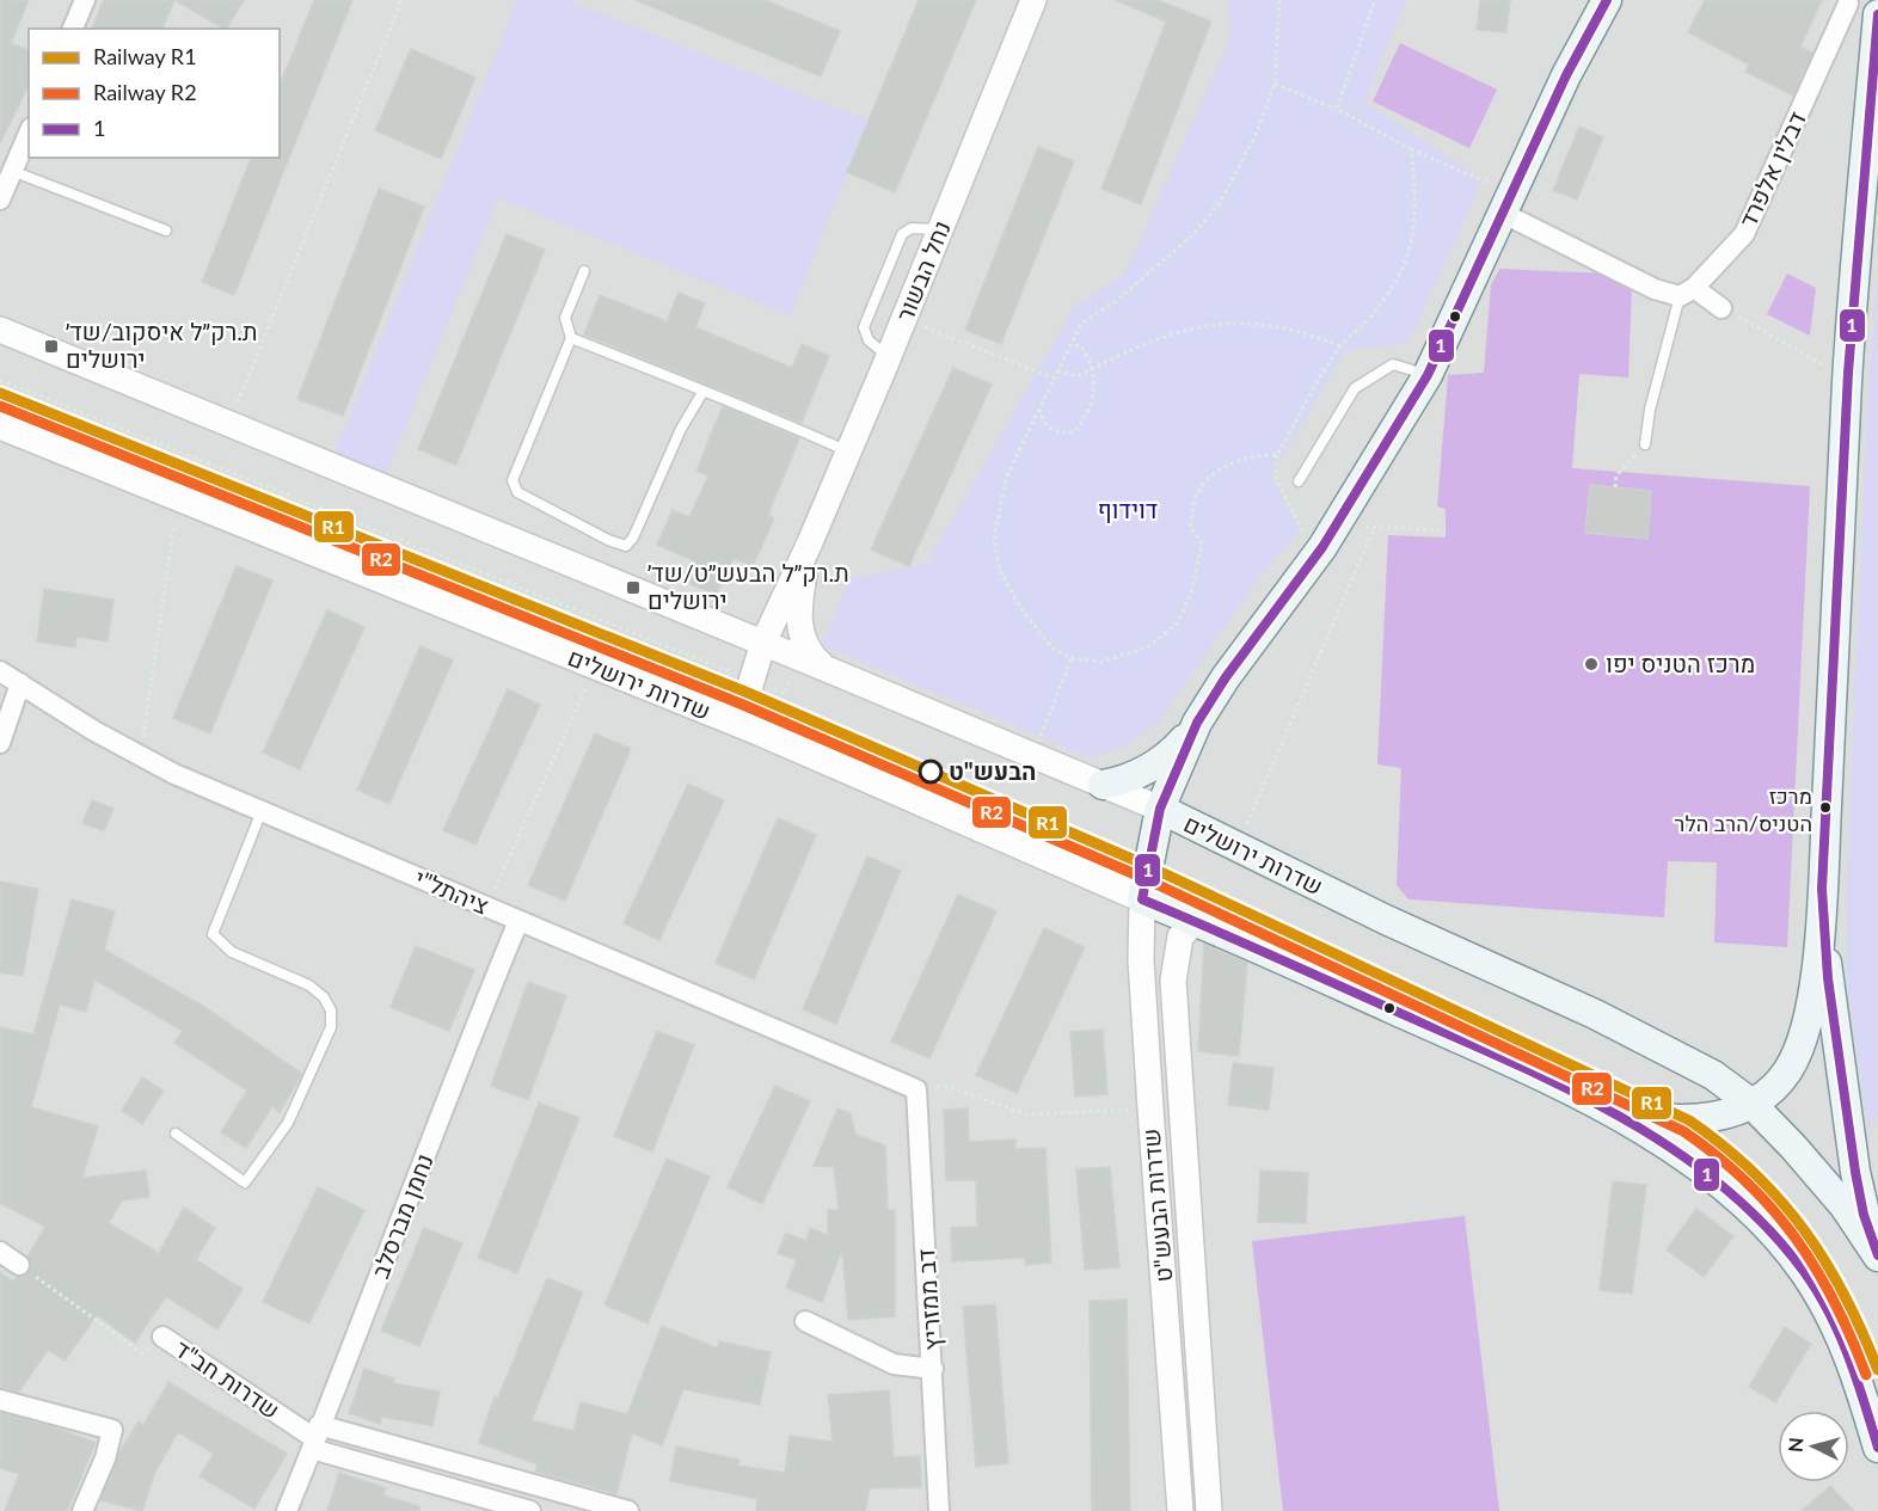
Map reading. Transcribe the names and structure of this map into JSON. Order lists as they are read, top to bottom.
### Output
{
  "streets": {
    "main road": ["שדרות ירושלים"],
    "street": [
      "דבלין אלפרד",
      "נחל הבשור",
      "ציהתל\"י",
      "שדרות הבעש\"ט",
      "נחמן מברסלב",
      "דב ממזריץ",
      "שדרות חב\"ד"
    ]
  },
  "crossings": [
    ["נחל הבשור", "שדרות ירושלים"],
    ["שדרות ירושלים", "שדרות הבעש\"ט"],
    ["ציהתל\"י", "נחמן מברסלב"],
    ["ציהתל\"י", "דב ממזריץ"],
    ["נחמן מברסלב", "שדרות חב\"ד"]
  ],
  "parks": ["דוידוף"],
  "places": {
    "transit": ["ת.רק״ל איסקוב/שד׳ ירושלים", "ת.רק״ל הבעש״ט/שד׳ ירושלים"],
    "other": ["מרכז הטניס יפו", "הבעש\"ט", "מרכז הטניס/הרב הלר"]
  },
  "lines": ["transit line 1", "rail line R1", "rail line R2"],
  "legend": ["Railway R1", "Railway R2", "1"],
  "north": "left"
}
